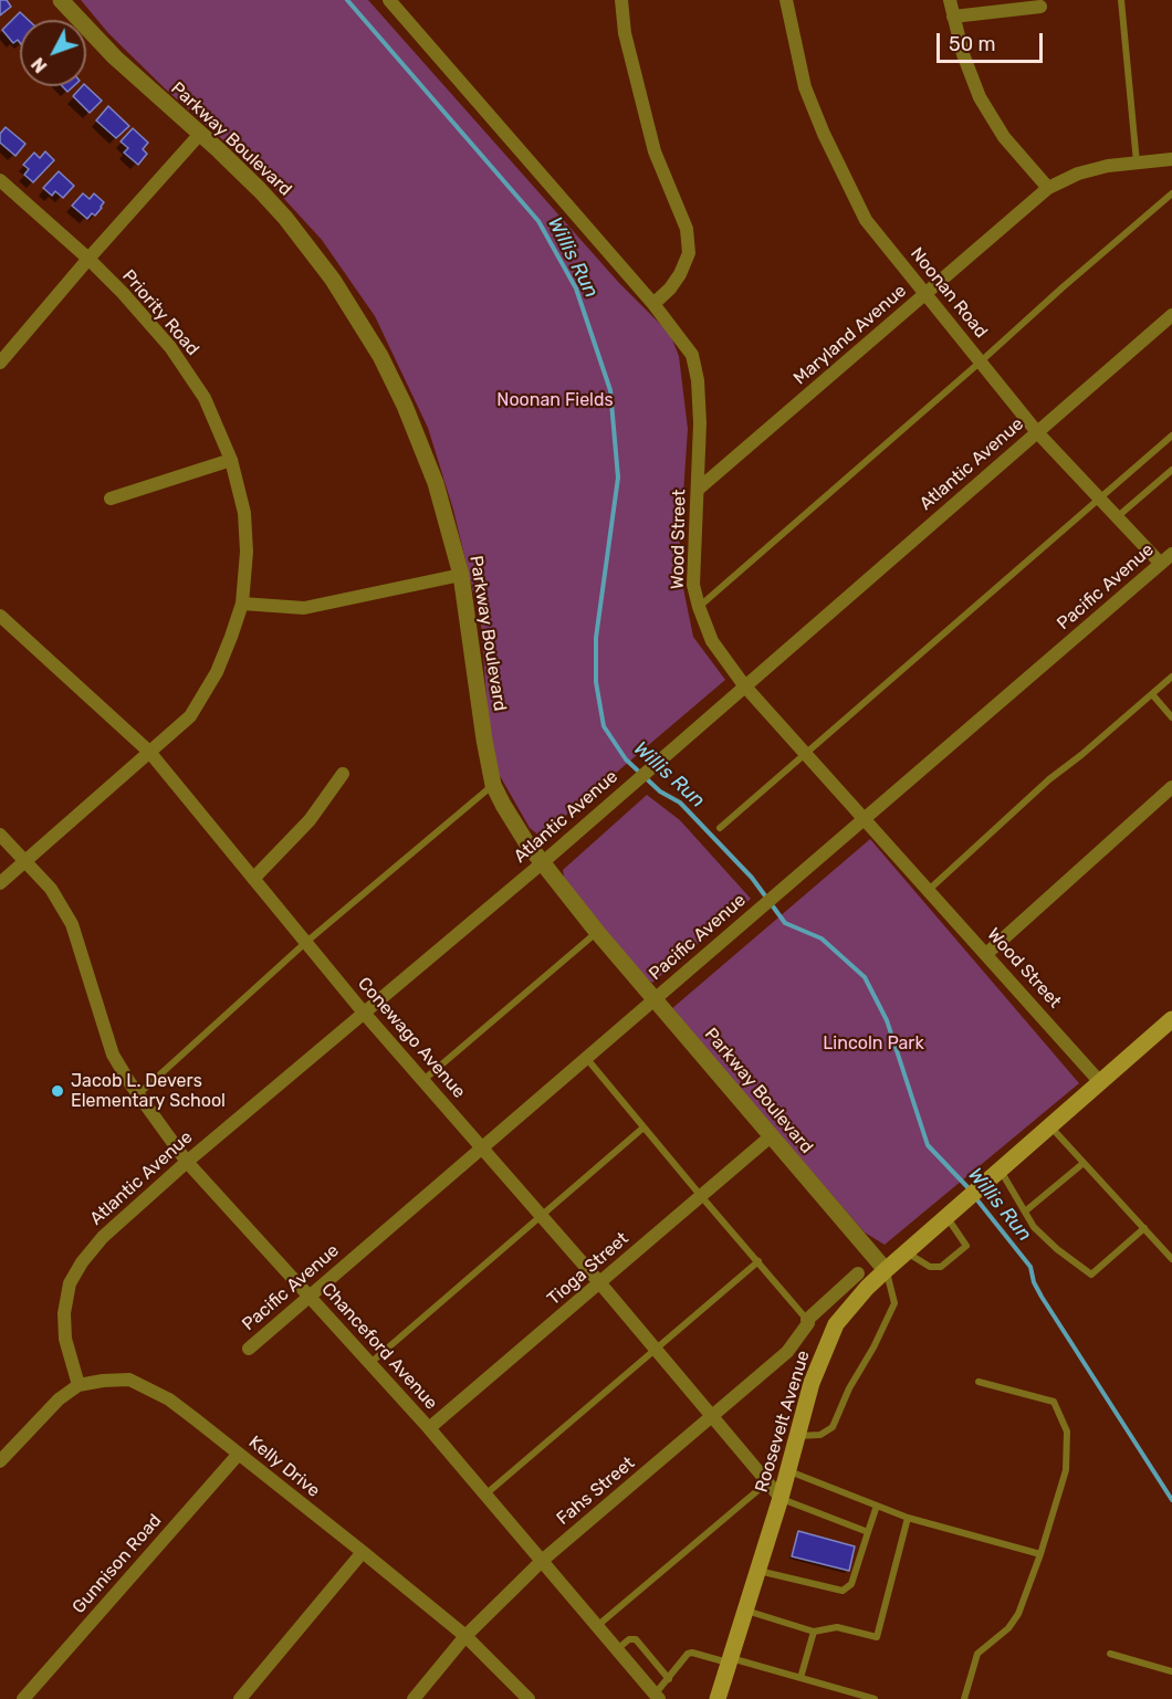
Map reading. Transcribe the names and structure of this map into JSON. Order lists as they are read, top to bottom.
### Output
{
  "streets": {
    "main road": ["Roosevelt Avenue"],
    "street": [
      "Parkway Boulevard",
      "Noonan Road",
      "Priority Road",
      "Maryland Avenue",
      "Atlantic Avenue",
      "Wood Street",
      "Pacific Avenue",
      "Conewago Avenue",
      "Tioga Street",
      "Chanceford Avenue",
      "Kelly Drive",
      "Fahs Street",
      "Gunnison Road"
    ]
  },
  "crossings": [
    ["Parkway Boulevard", "Atlantic Avenue"],
    ["Parkway Boulevard", "Pacific Avenue"],
    ["Parkway Boulevard", "Tioga Street"],
    ["Parkway Boulevard", "Roosevelt Avenue"],
    ["Noonan Road", "Maryland Avenue"],
    ["Noonan Road", "Atlantic Avenue"],
    ["Noonan Road", "Pacific Avenue"],
    ["Priority Road", "Conewago Avenue"],
    ["Priority Road", "Chanceford Avenue"],
    ["Maryland Avenue", "Wood Street"],
    ["Atlantic Avenue", "Wood Street"],
    ["Atlantic Avenue", "Conewago Avenue"],
    ["Atlantic Avenue", "Chanceford Avenue"],
    ["Atlantic Avenue", "Kelly Drive"],
    ["Wood Street", "Pacific Avenue"],
    ["Wood Street", "Roosevelt Avenue"],
    ["Pacific Avenue", "Conewago Avenue"],
    ["Pacific Avenue", "Chanceford Avenue"],
    ["Conewago Avenue", "Tioga Street"],
    ["Conewago Avenue", "Roosevelt Avenue"],
    ["Conewago Avenue", "Fahs Street"],
    ["Tioga Street", "Chanceford Avenue"],
    ["Chanceford Avenue", "Fahs Street"],
    ["Kelly Drive", "Fahs Street"],
    ["Kelly Drive", "Gunnison Road"]
  ],
  "water": ["Willis Run"],
  "parks": ["Noonan Fields", "Lincoln Park"],
  "places": ["Jacob L. Devers Elementary School"],
  "scale_bar": "50 m",
  "north": "bottom left"
}
